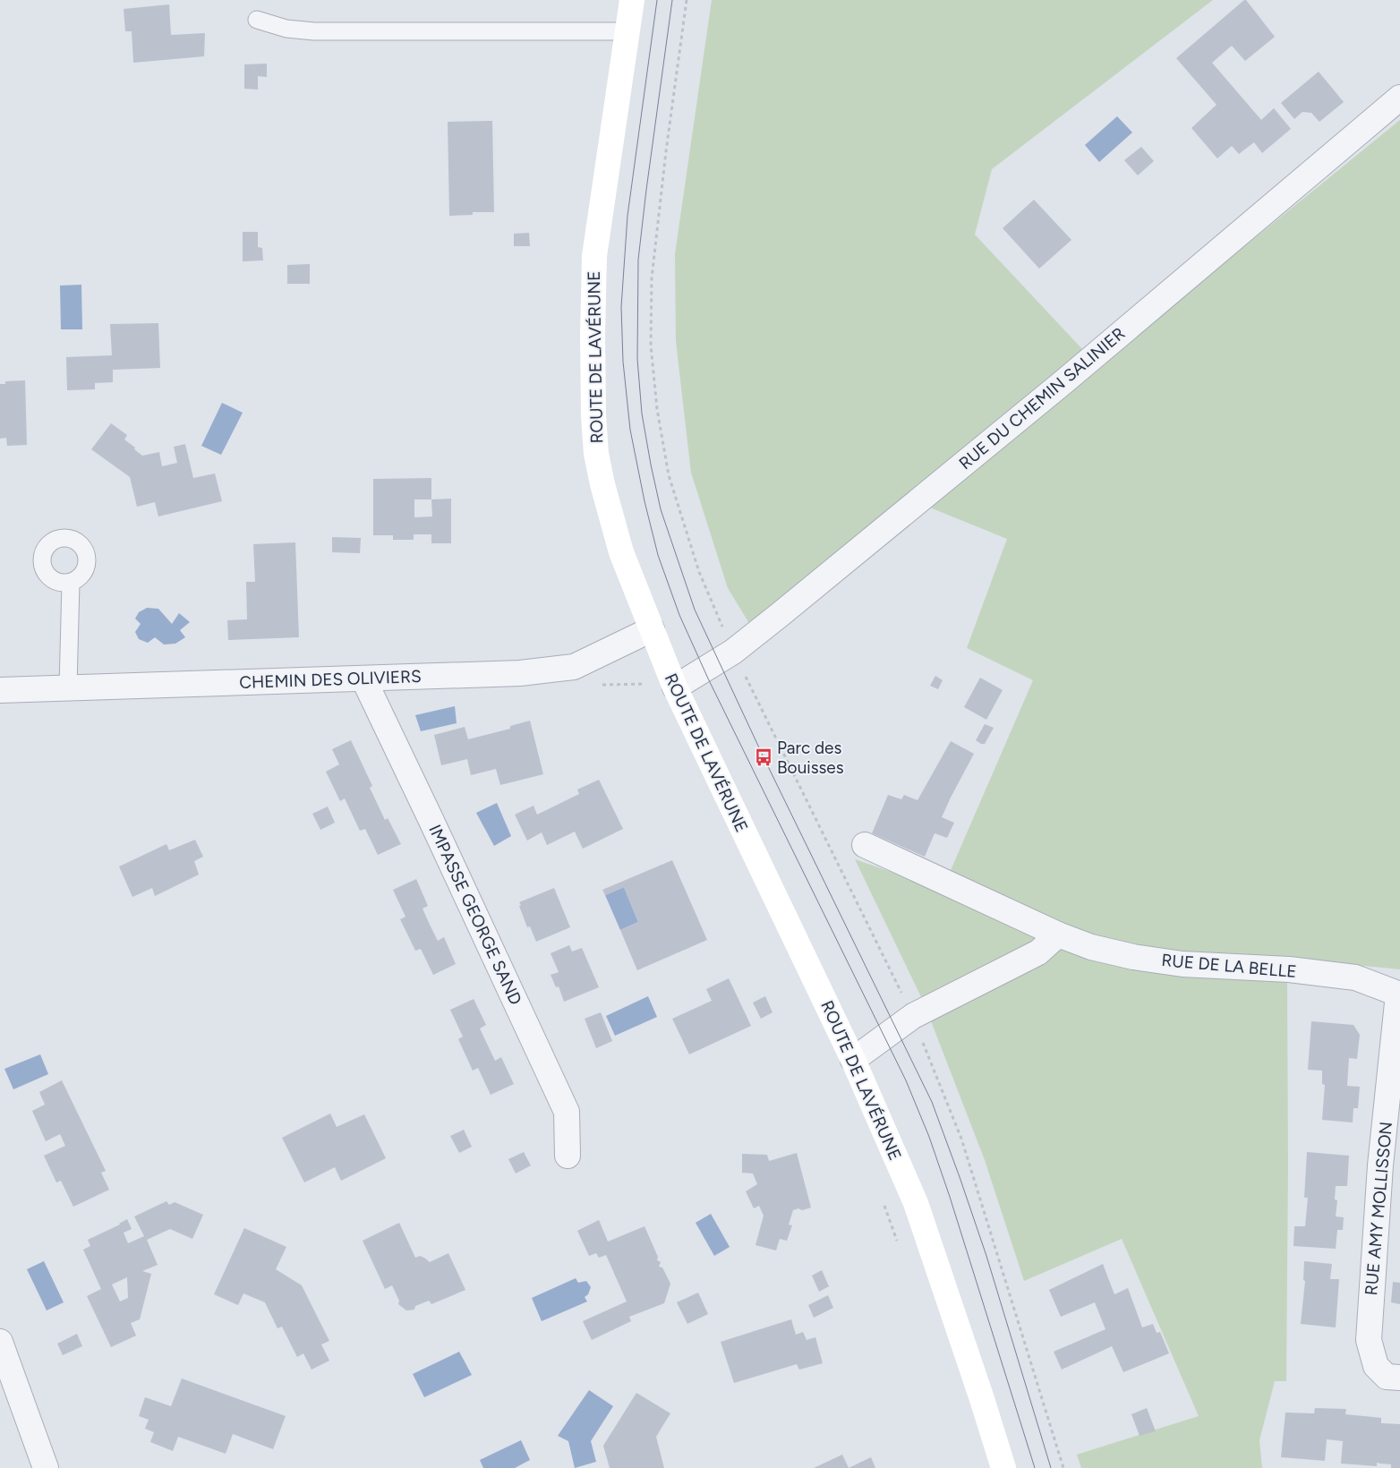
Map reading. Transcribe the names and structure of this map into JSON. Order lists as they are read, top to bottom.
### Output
{
  "streets": {
    "main road": ["ROUTE DE LAVÉRUNE"],
    "street": [
      "RUE DU CHEMIN SALINIER",
      "CHEMIN DES OLIVIERS",
      "IMPASSE GEORGE SAND",
      "RUE DE LA BELLE",
      "RUE AMY MOLLISSON"
    ]
  },
  "crossings": [
    ["ROUTE DE LAVÉRUNE", "RUE DU CHEMIN SALINIER"],
    ["ROUTE DE LAVÉRUNE", "CHEMIN DES OLIVIERS"],
    ["CHEMIN DES OLIVIERS", "IMPASSE GEORGE SAND"],
    ["RUE DE LA BELLE", "RUE AMY MOLLISSON"]
  ],
  "places": {
    "bus stop": ["Parc des Bouisses"]
  }
}
